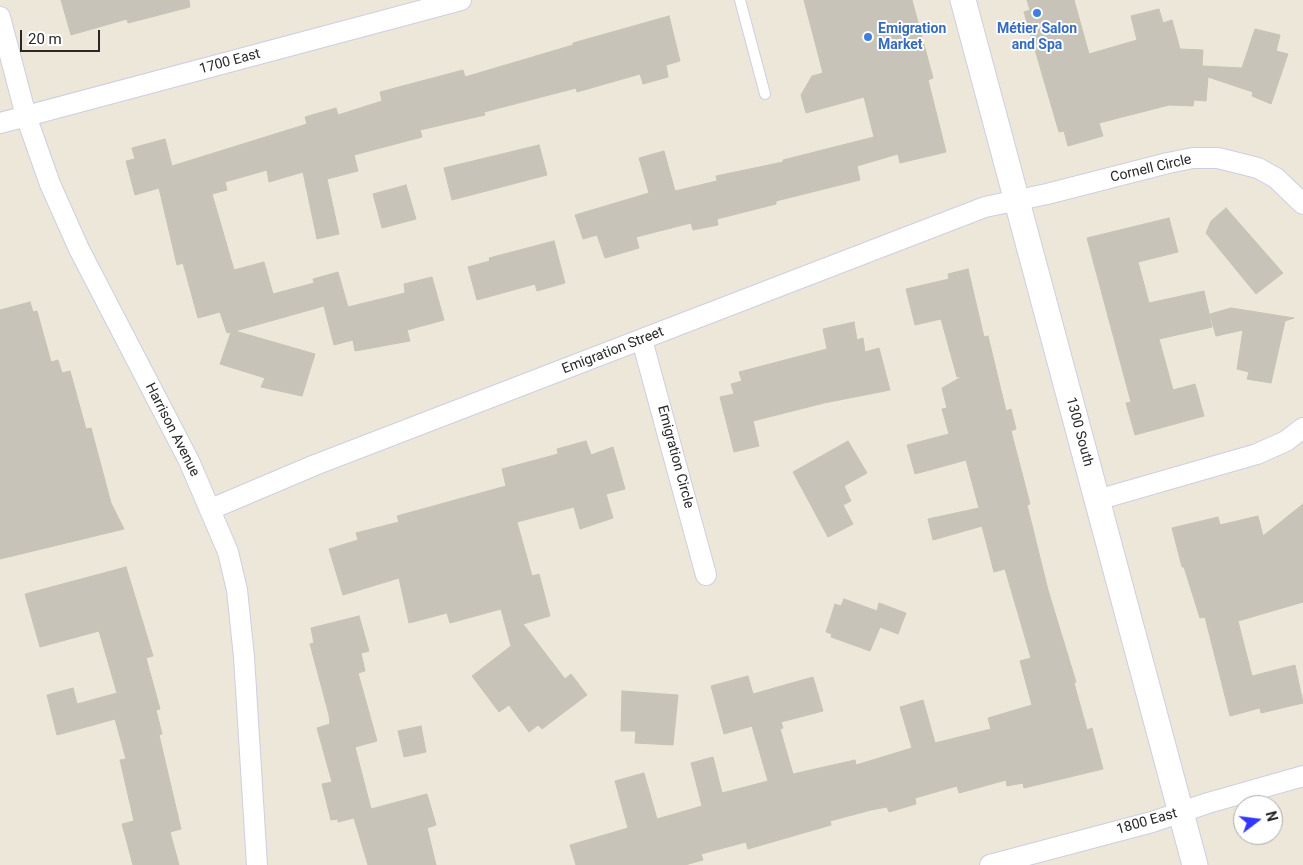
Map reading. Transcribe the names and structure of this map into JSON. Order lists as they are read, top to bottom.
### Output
{
  "streets": {
    "street": [
      "1700 East",
      "Cornell Circle",
      "Emigration Street",
      "Harrison Avenue",
      "1300 South",
      "Emigration Circle",
      "1800 East"
    ]
  },
  "crossings": [
    ["1700 East", "Harrison Avenue"],
    ["Cornell Circle", "Emigration Street"],
    ["Cornell Circle", "1300 South"],
    ["Emigration Street", "Harrison Avenue"],
    ["Emigration Street", "1300 South"],
    ["Emigration Street", "Emigration Circle"],
    ["1300 South", "1800 East"]
  ],
  "places": ["Métier Salon and Spa", "Emigration Market"],
  "scale_bar": "20 m",
  "north": "right"
}
